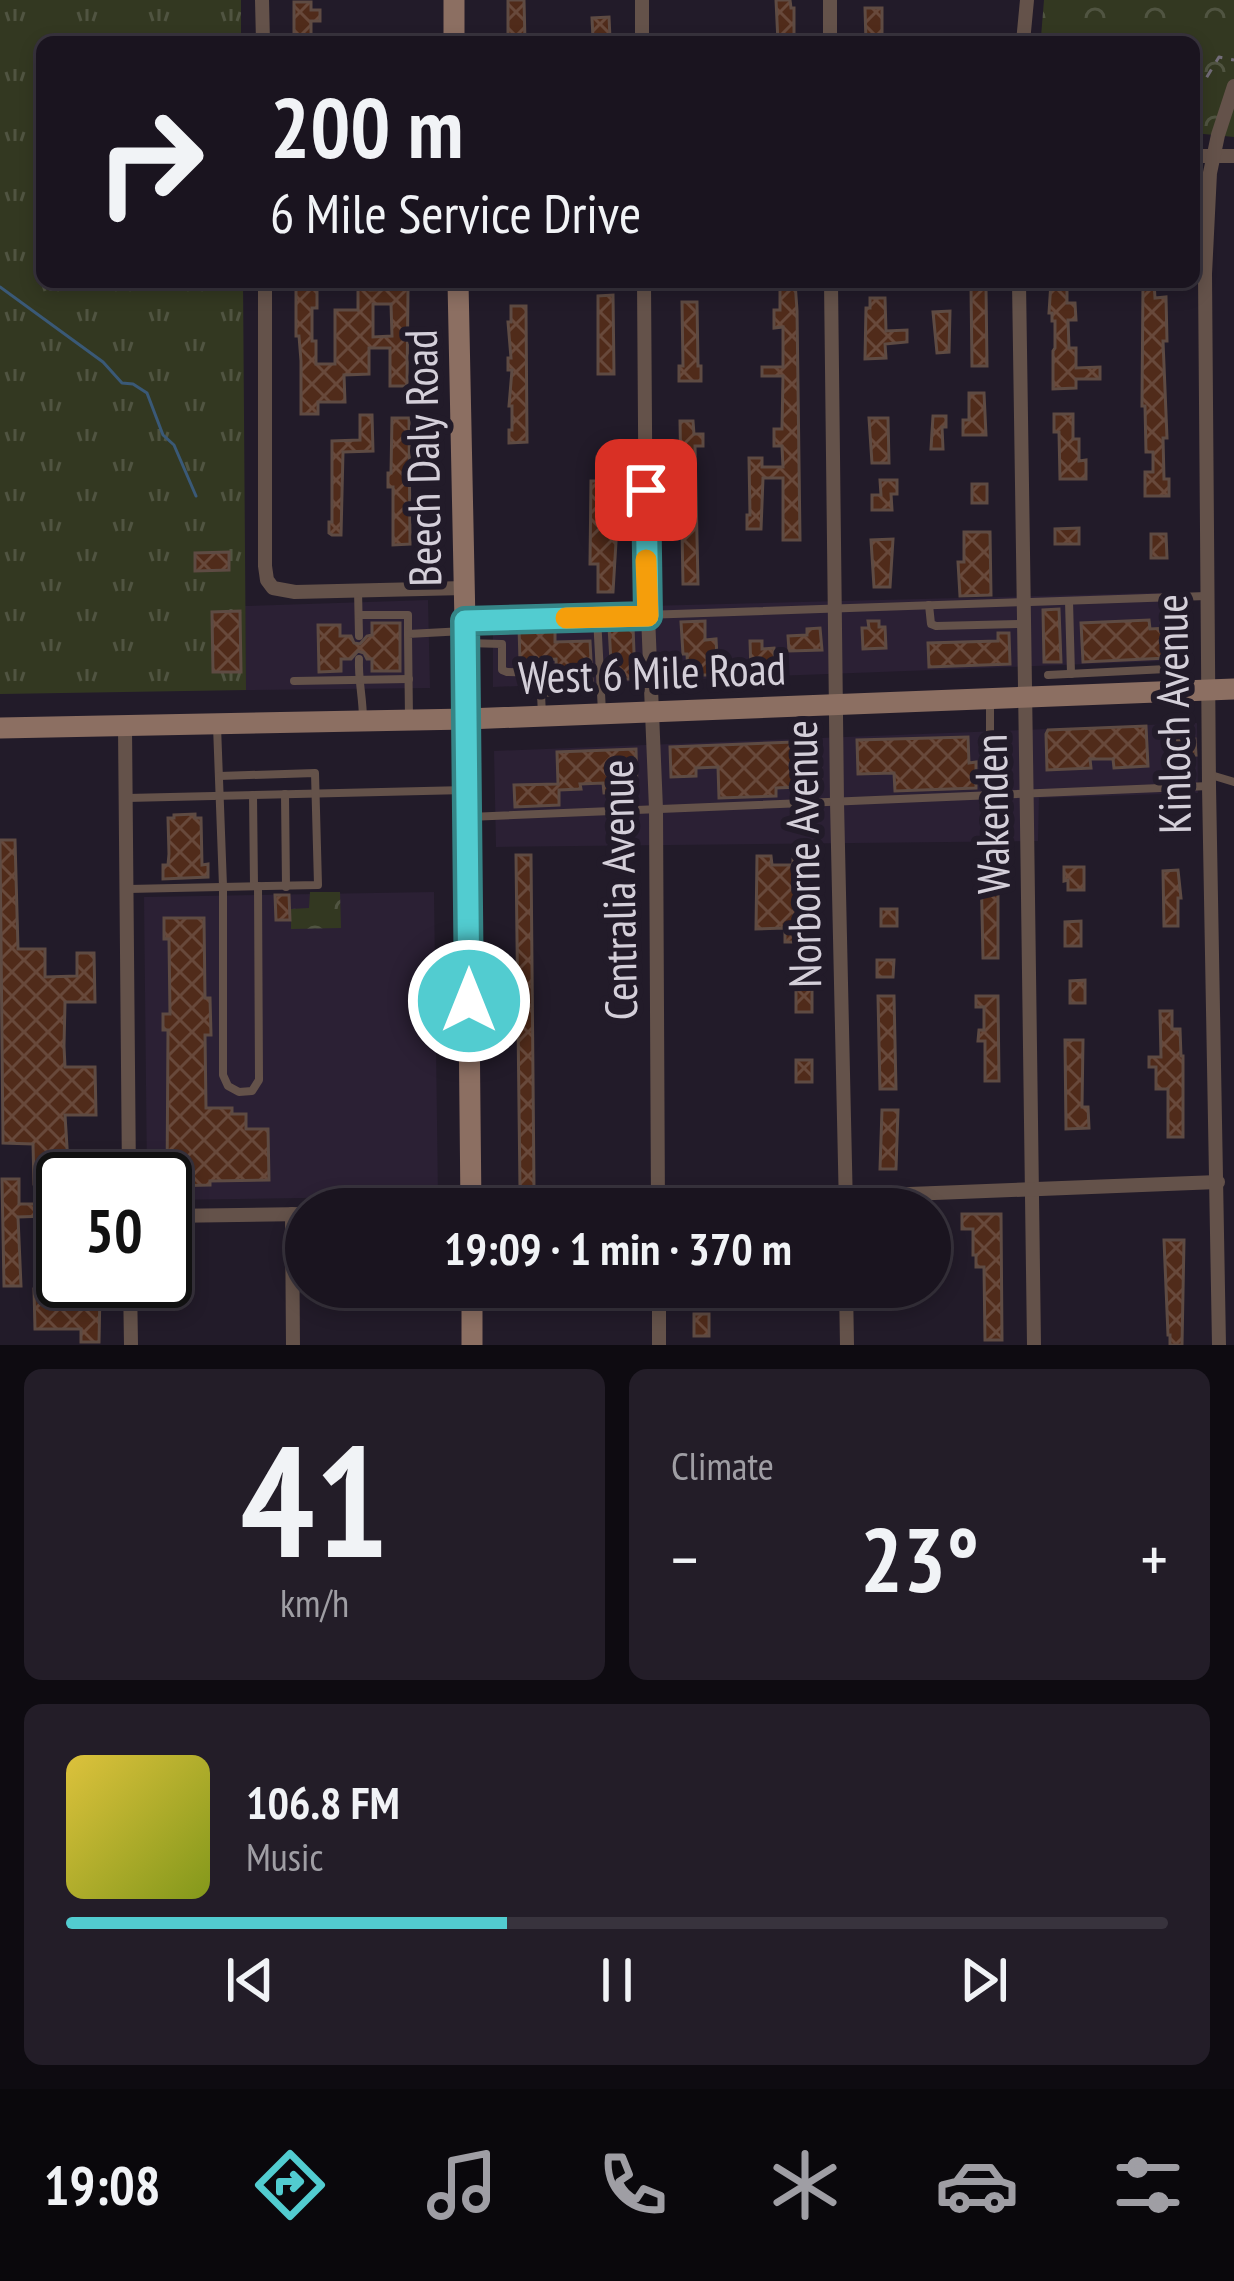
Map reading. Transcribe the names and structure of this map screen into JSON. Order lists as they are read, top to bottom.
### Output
{
  "streets": {
    "main road": ["Beech Daly Road", "West 6 Mile Road"],
    "street": [
      "Kinloch Avenue",
      "Wakenden",
      "Norborne Avenue",
      "Centralia Avenue"
    ]
  },
  "crossings": [
    ["Beech Daly Road", "West 6 Mile Road"],
    ["West 6 Mile Road", "Kinloch Avenue"],
    ["West 6 Mile Road", "Wakenden"],
    ["West 6 Mile Road", "Norborne Avenue"],
    ["West 6 Mile Road", "Centralia Avenue"]
  ],
  "page": {
    "turn": ["200 m", "6 Mile Service Drive"],
    "limit": "50",
    "trip": "19:09 · 1 min · 370 m",
    "tile": [
      ["41", "km/h"],
      "Climate"
    ],
    "heat": ["−", "23°", "+"],
    "song": ["106.8 FM", "Music"],
    "tabs": "19:08"
  }
}
